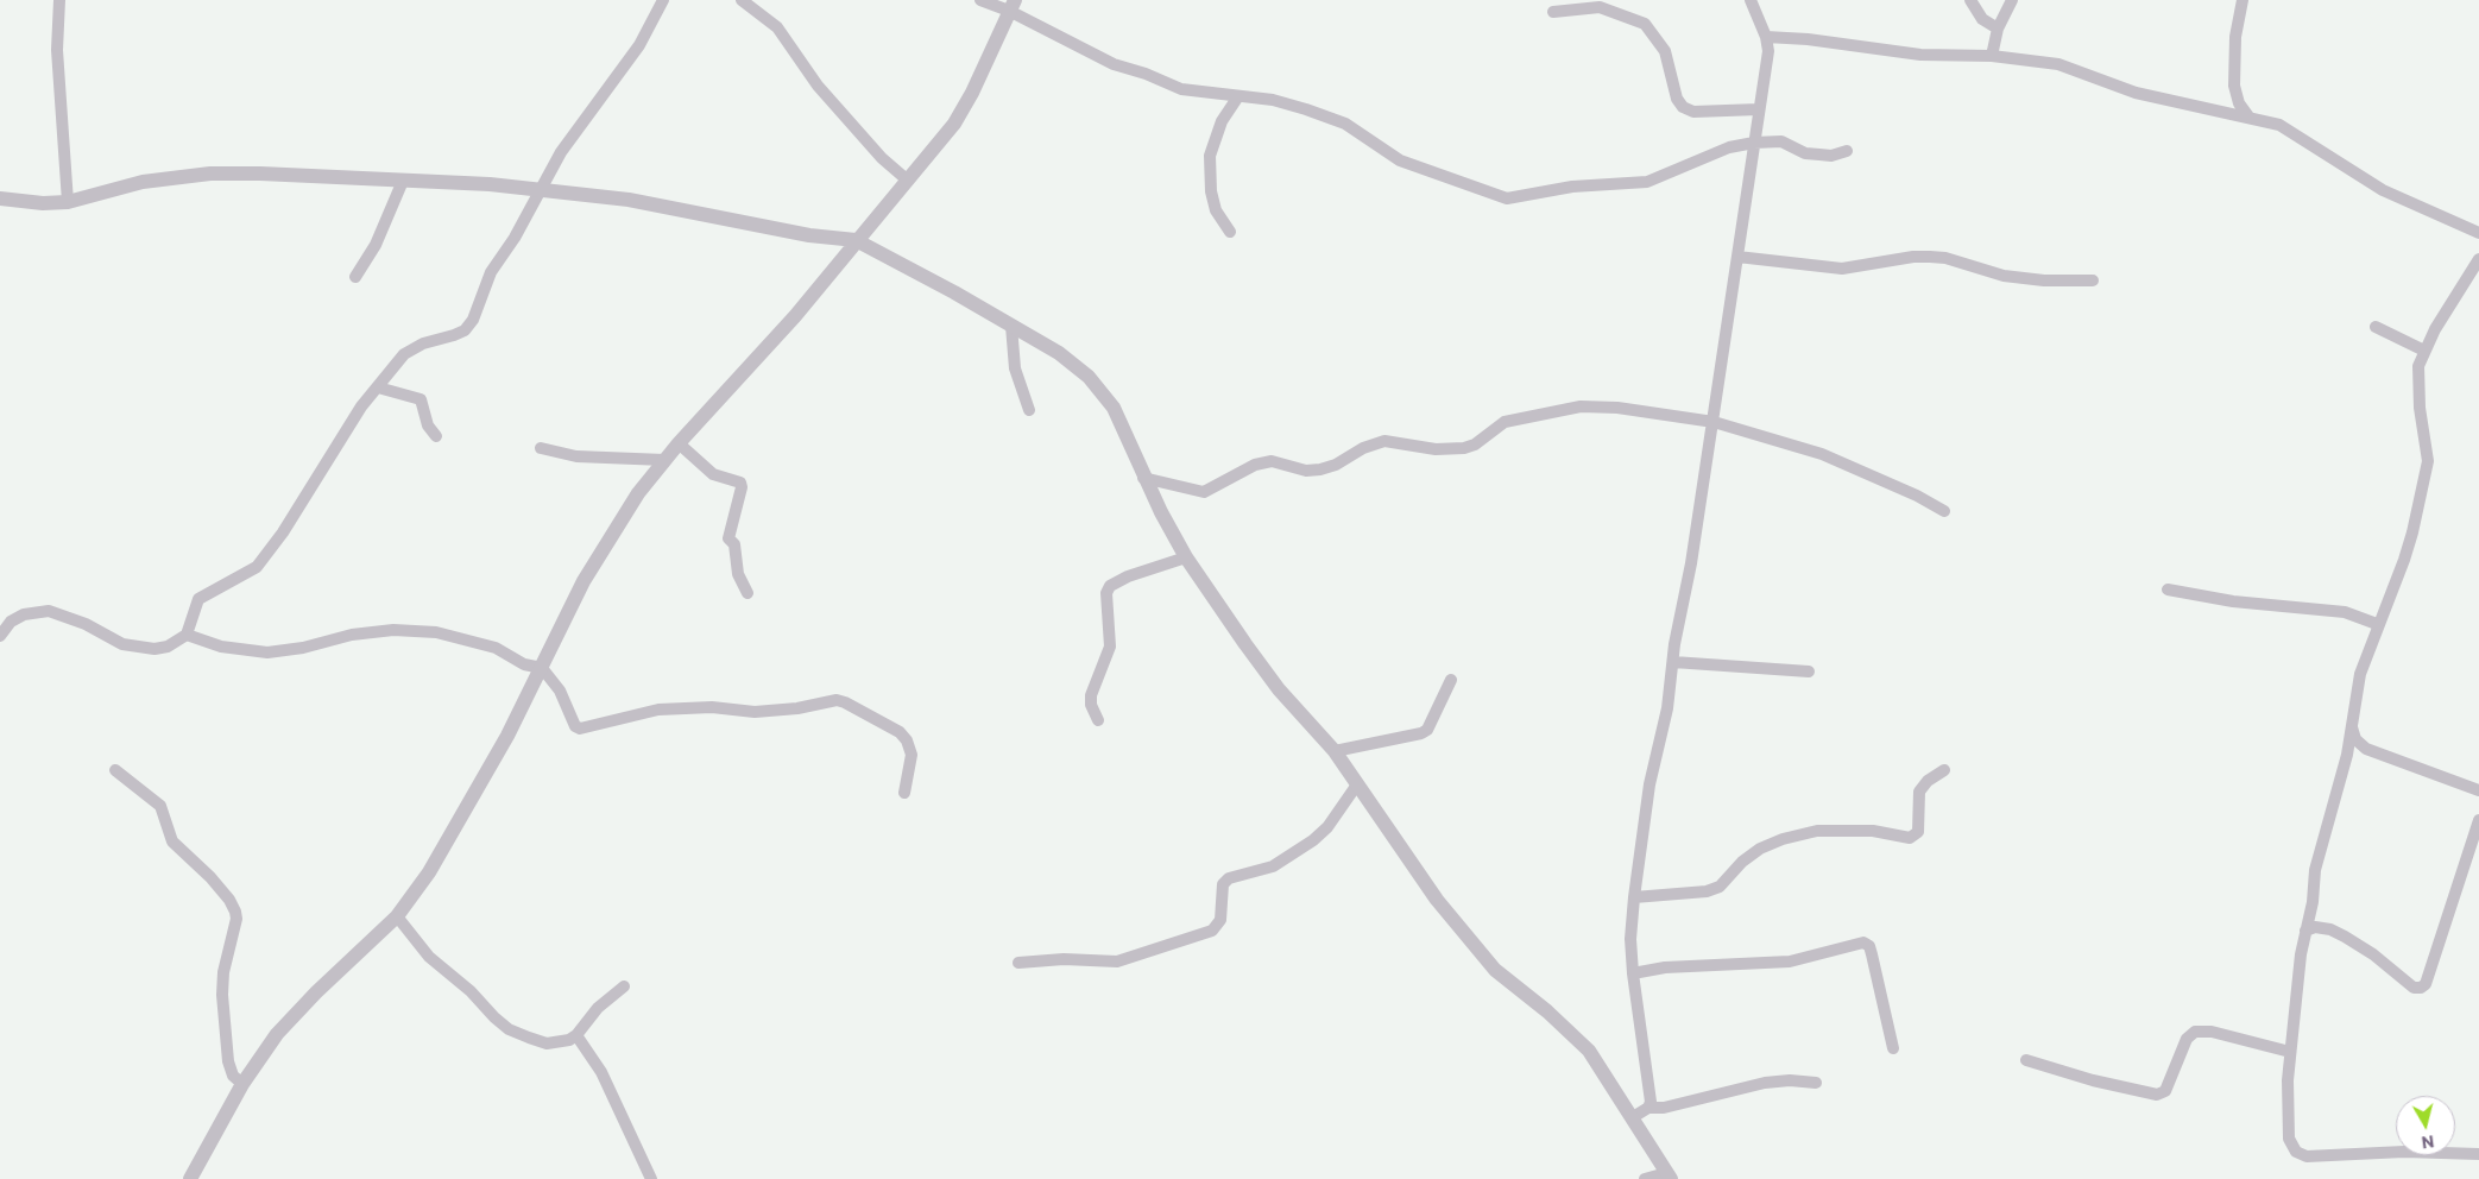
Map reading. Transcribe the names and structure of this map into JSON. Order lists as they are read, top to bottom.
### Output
{
  "north": "bottom"
}
